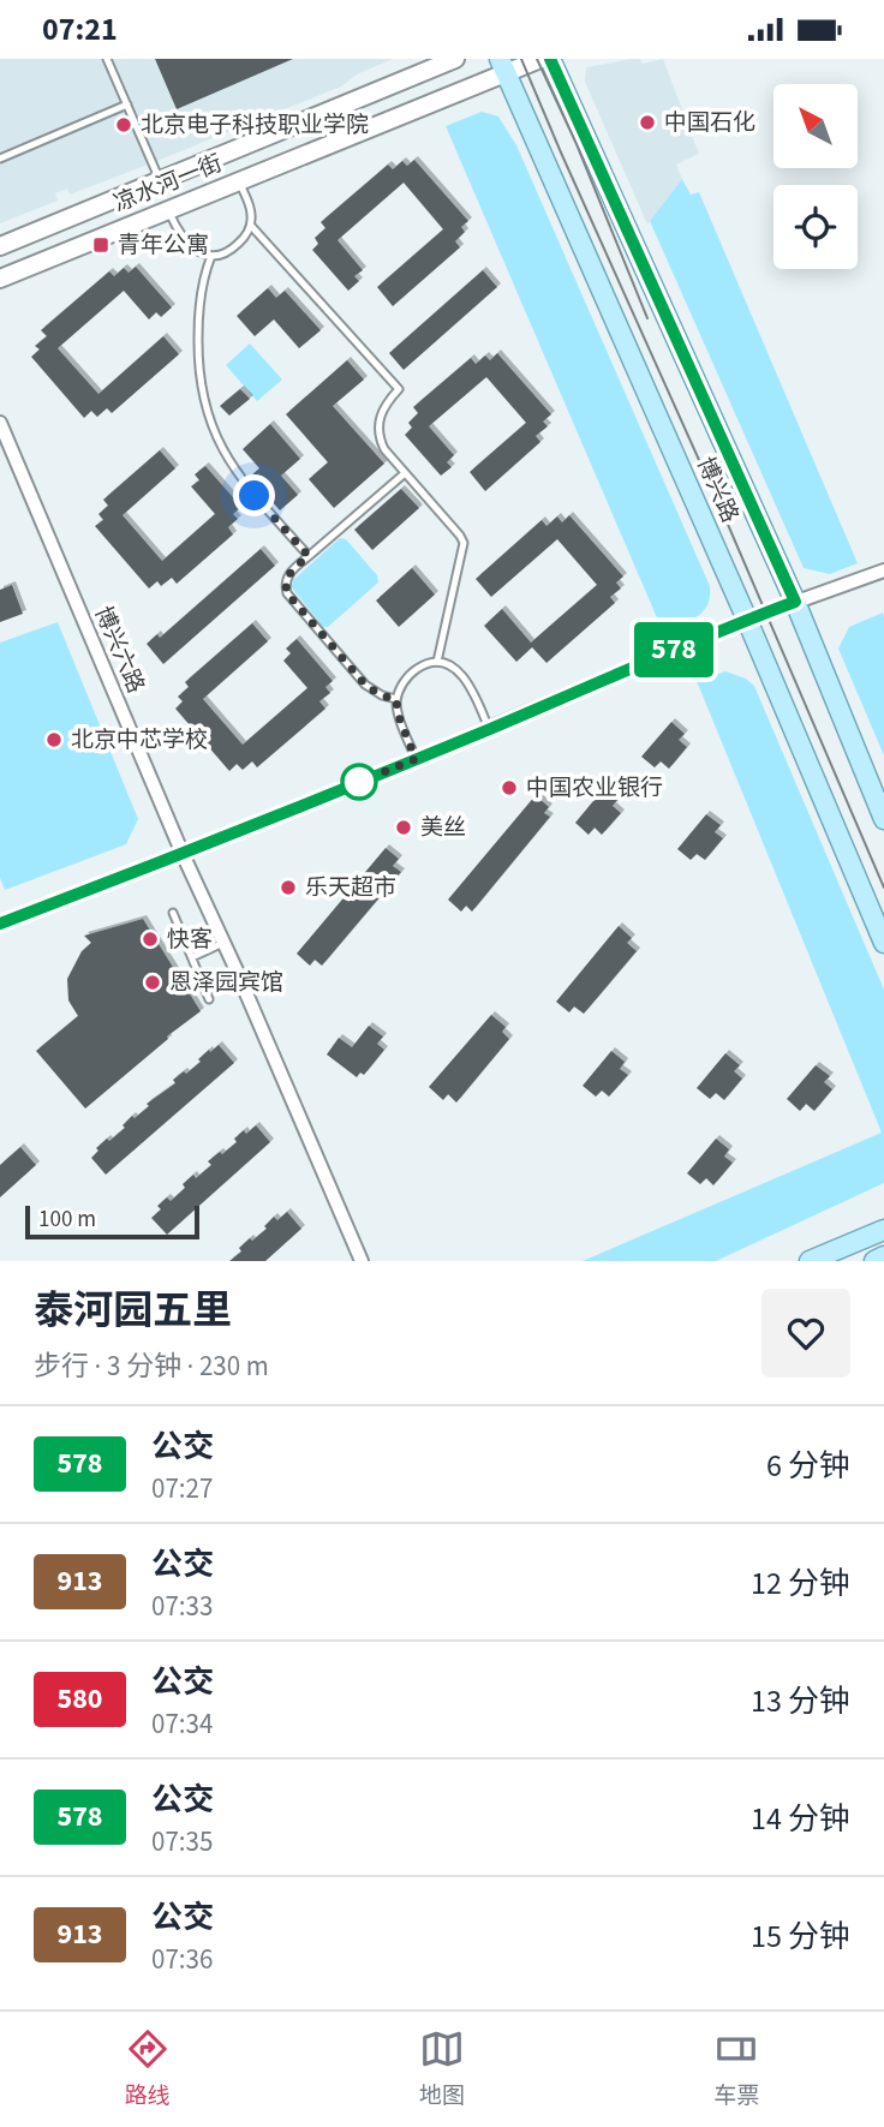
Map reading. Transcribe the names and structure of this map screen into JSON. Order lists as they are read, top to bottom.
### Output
{
  "streets": {
    "main road": ["凉水河一街", "博兴路"],
    "street": ["博兴六路"]
  },
  "crossings": [
    ["凉水河一街", "博兴路"]
  ],
  "places": {
    "other": [
      "中国石化",
      "北京电子科技职业学院",
      "北京中芯学校",
      "中国农业银行",
      "美丝",
      "乐天超市",
      "快客",
      "恩泽园宾馆"
    ],
    "transit": ["青年公寓"]
  },
  "lines": ["bus line 578"],
  "scale_bar": "100 m",
  "north": "top left",
  "page": {
    "status": "07:21",
    "on_map": "578",
    "scale": "100 m",
    "heading": ["泰河园五里", "步行 · 3 分钟 · 230 m"],
    "list": [
      {
        "mark": "578",
        "name": "公交",
        "note": "07:27",
        "value": "6 分钟"
      },
      {
        "mark": "913",
        "name": "公交",
        "note": "07:33",
        "value": "12 分钟"
      },
      {
        "mark": "580",
        "name": "公交",
        "note": "07:34",
        "value": "13 分钟"
      },
      {
        "mark": "578",
        "name": "公交",
        "note": "07:35",
        "value": "14 分钟"
      },
      {
        "mark": "913",
        "name": "公交",
        "note": "07:36",
        "value": "15 分钟"
      }
    ],
    "tabs": ["路线", "地图", "车票"]
  }
}
